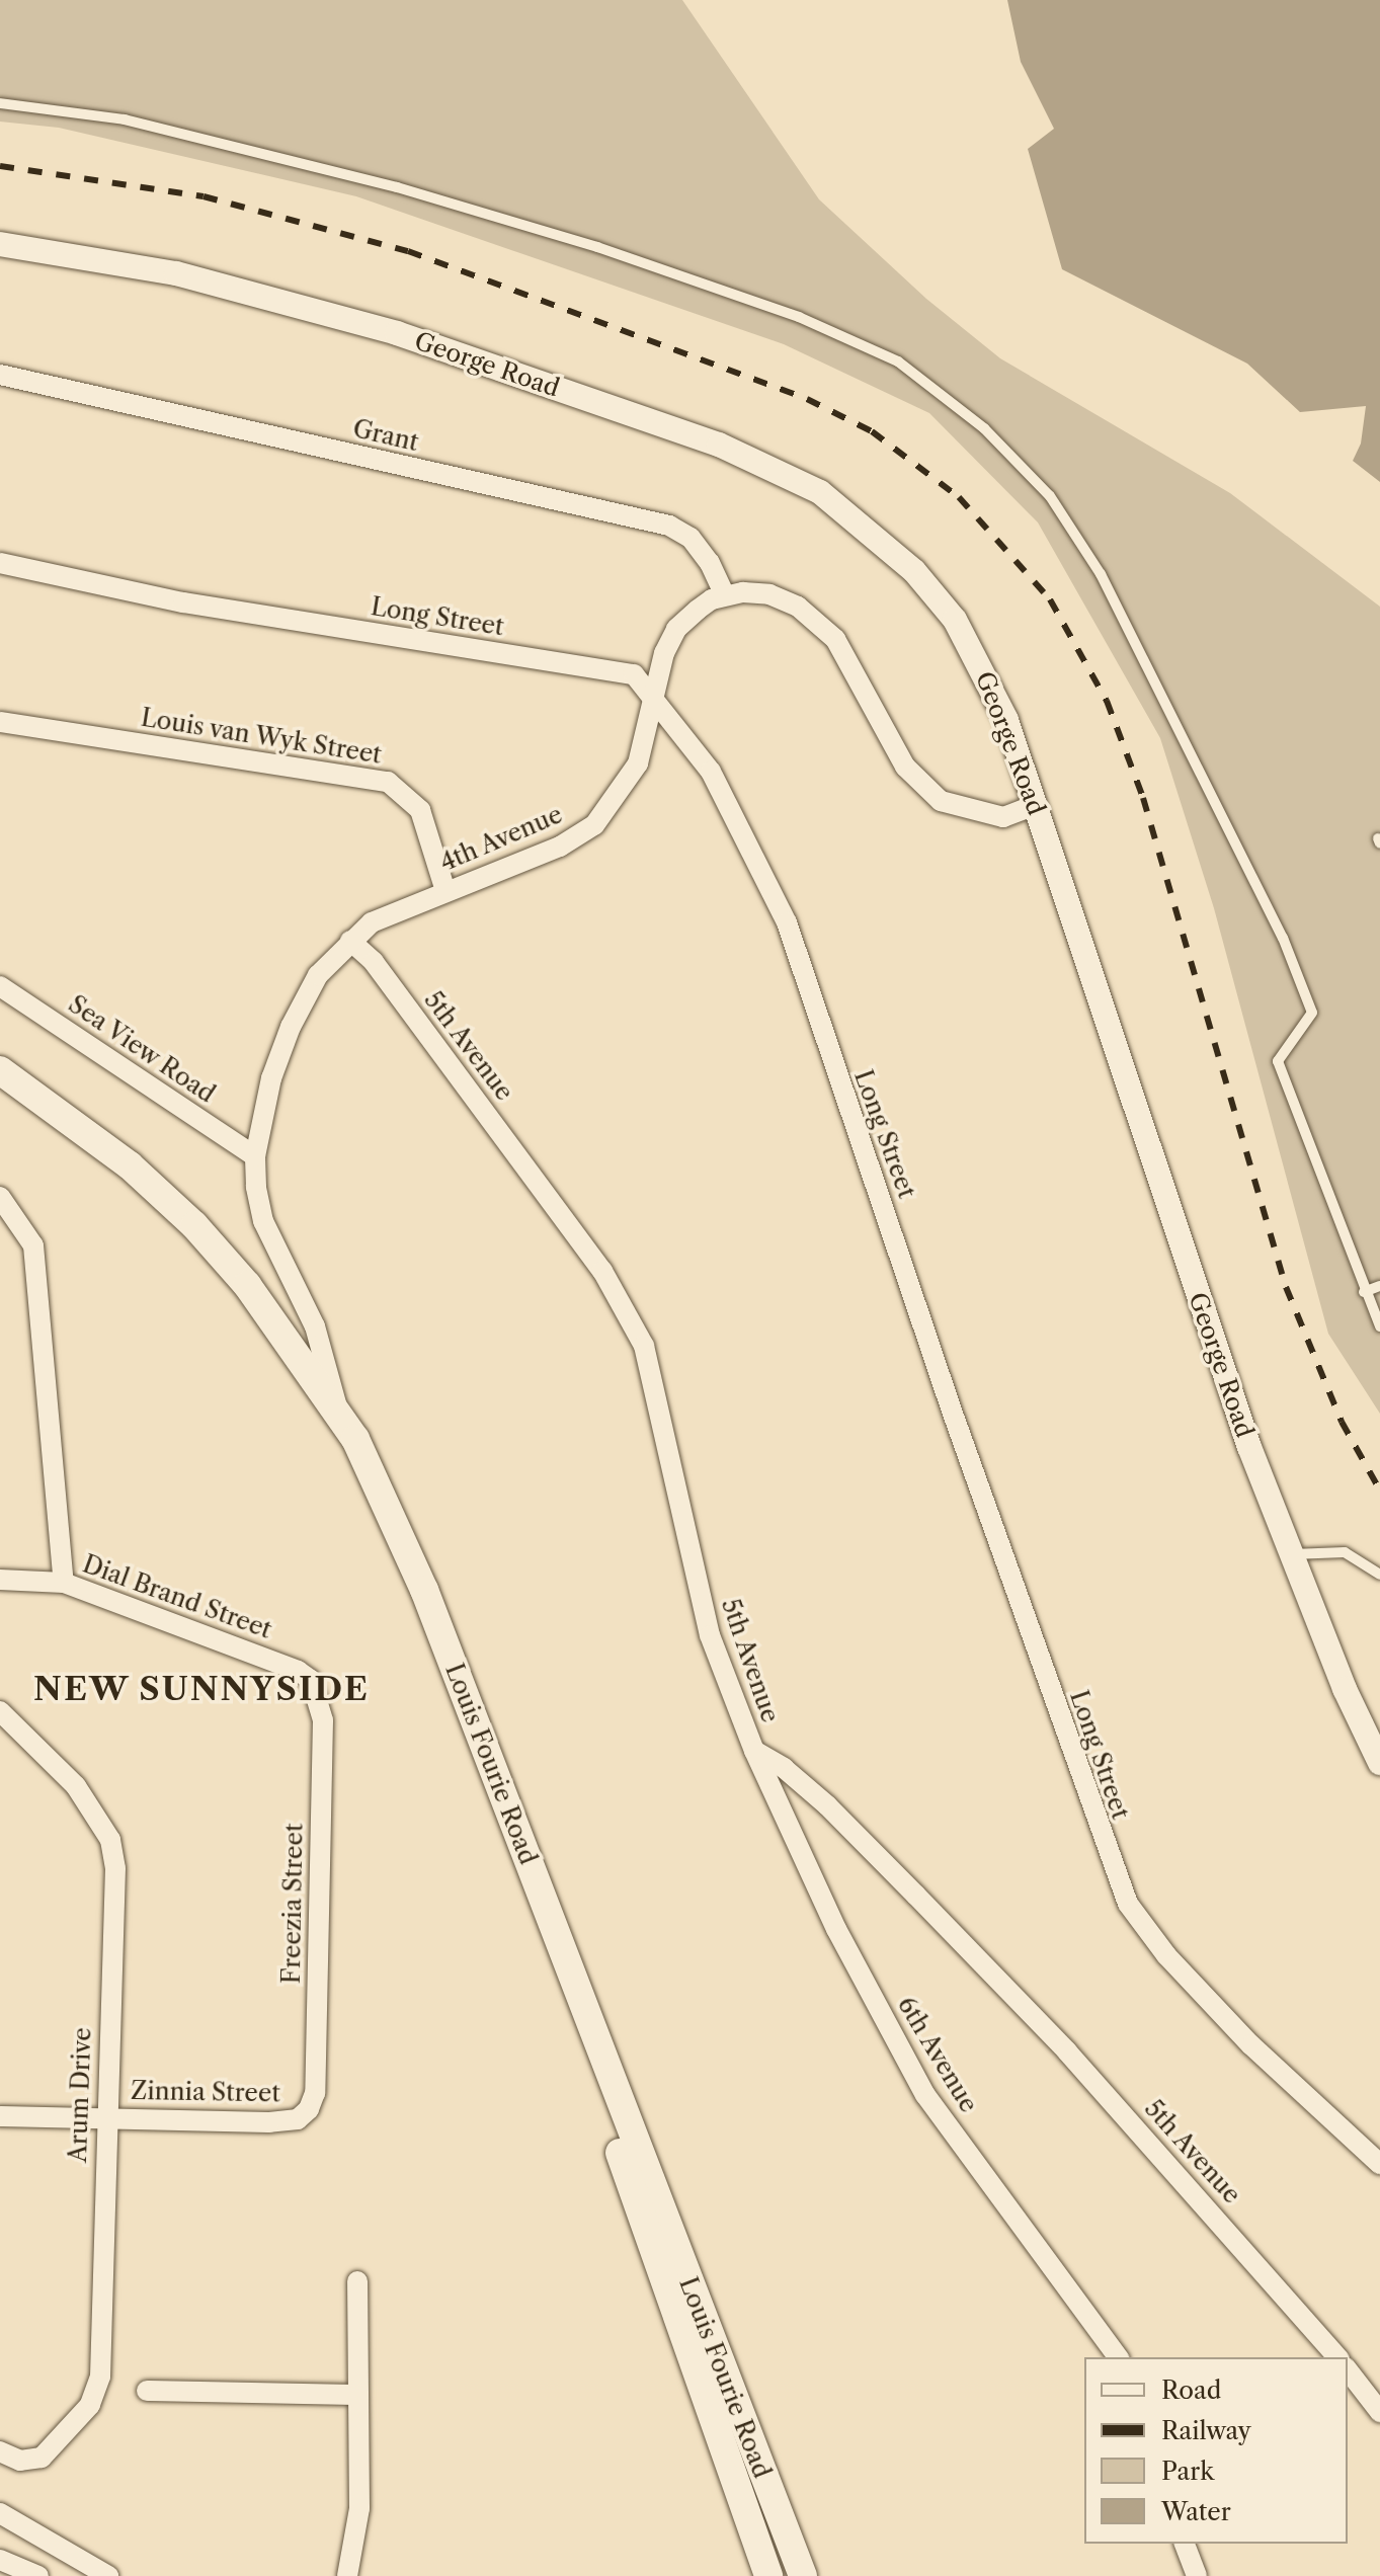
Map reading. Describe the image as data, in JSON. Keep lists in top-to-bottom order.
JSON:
{
  "streets": {
    "main road": ["Louis Fourie Road"],
    "street": [
      "George Road",
      "Grant",
      "Long Street",
      "Louis van Wyk Street",
      "4th Avenue",
      "5th Avenue",
      "Sea View Road",
      "Dial Brand Street",
      "Freezia Street",
      "6th Avenue",
      "Zinnia Street",
      "Arum Drive"
    ]
  },
  "crossings": [
    ["Grant", "4th Avenue"],
    ["Long Street", "4th Avenue"],
    ["Louis van Wyk Street", "4th Avenue"],
    ["4th Avenue", "5th Avenue"],
    ["4th Avenue", "Sea View Road"],
    ["4th Avenue", "Louis Fourie Road"],
    ["5th Avenue", "6th Avenue"],
    ["Dial Brand Street", "Freezia Street"],
    ["Freezia Street", "Zinnia Street"],
    ["Zinnia Street", "Arum Drive"]
  ],
  "districts": ["NEW SUNNYSIDE"],
  "legend": [
    "Road",
    "Railway",
    "Park",
    "Water"
  ]
}
